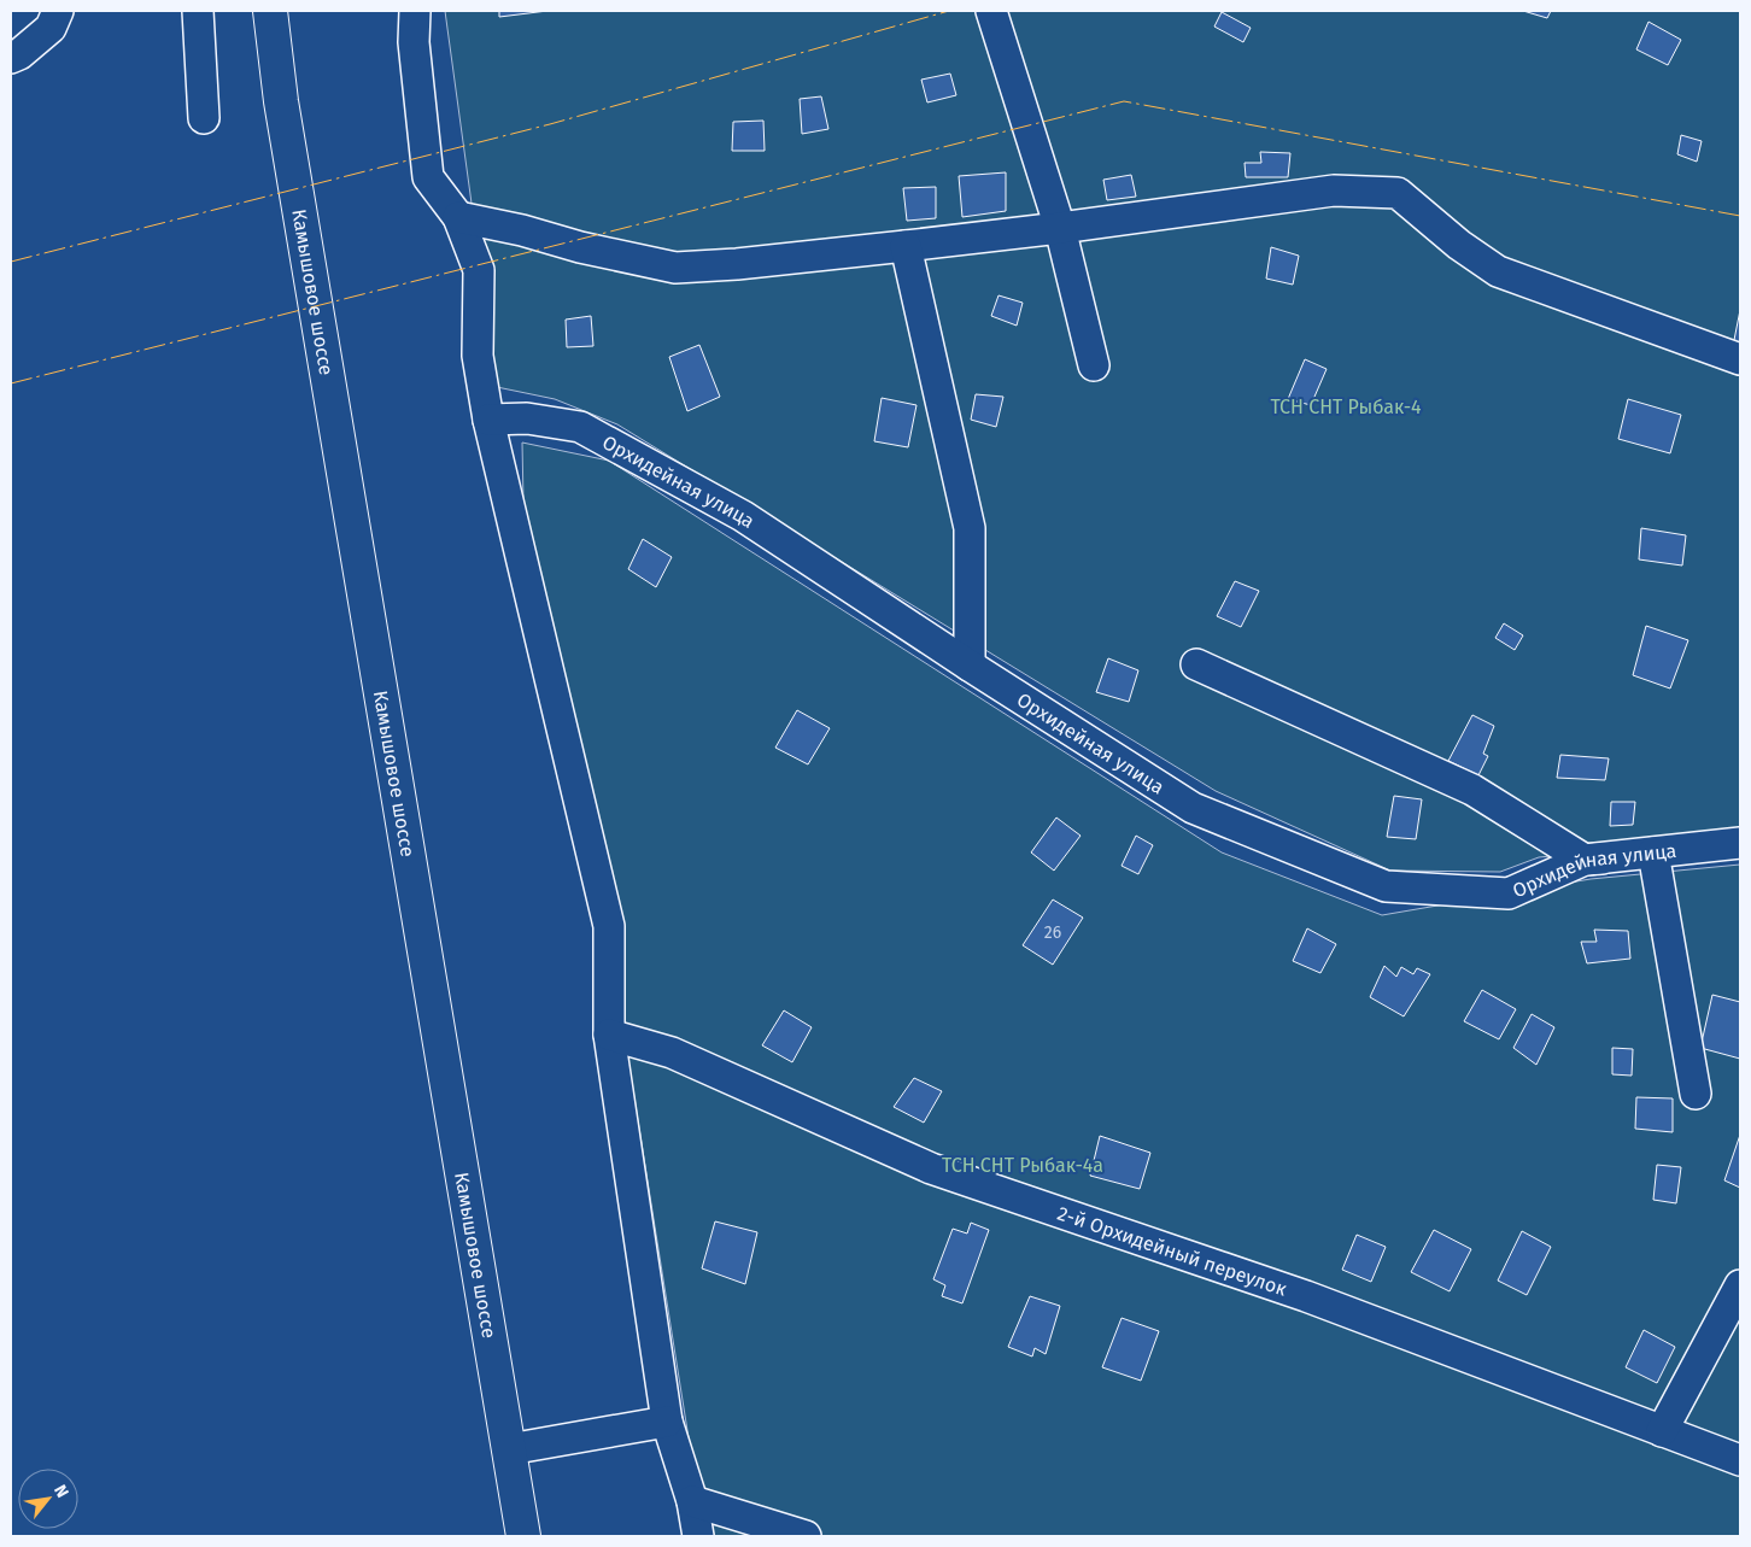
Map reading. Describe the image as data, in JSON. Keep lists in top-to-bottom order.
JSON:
{
  "streets": {
    "main road": ["Камышовое шоссе"],
    "street": ["Орхидейная улица", "2-й Орхидейный переулок"]
  },
  "parks": ["ТСН СНТ Рыбак-4", "ТСН СНТ Рыбак-4а"],
  "house_numbers": ["26"],
  "north": "top right"
}
